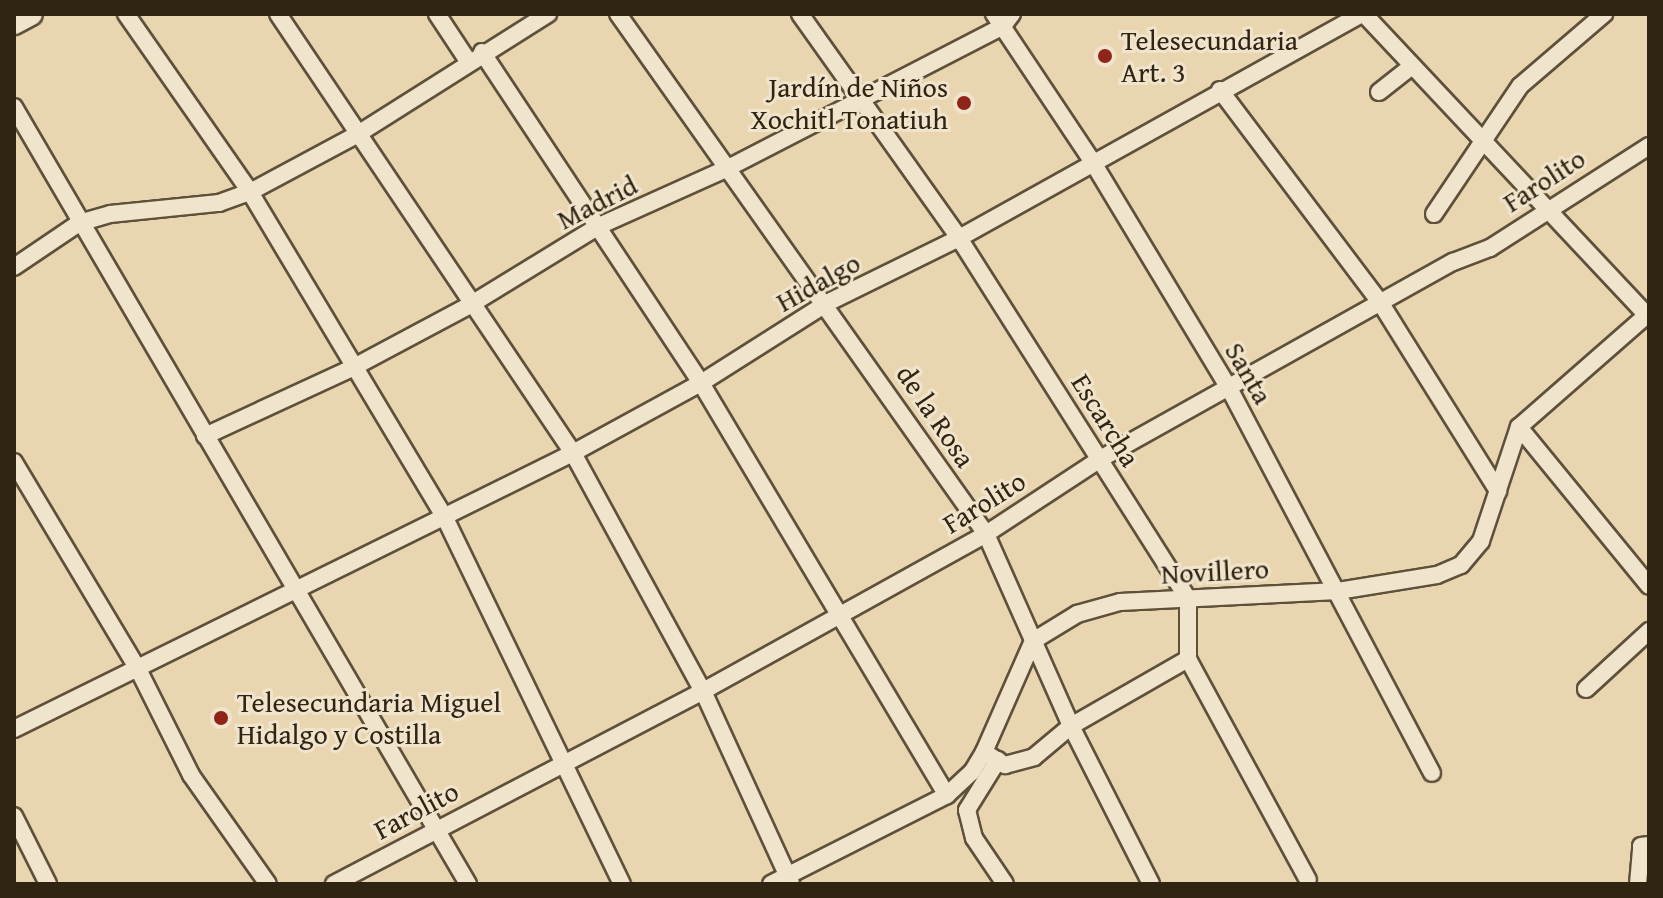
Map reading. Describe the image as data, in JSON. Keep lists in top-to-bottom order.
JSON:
{
  "streets": {
    "street": [
      "Farolito",
      "Madrid",
      "Hidalgo",
      "Santa",
      "de la Rosa",
      "Escarcha",
      "Novillero"
    ]
  },
  "crossings": [
    ["Farolito", "Santa"],
    ["Farolito", "de la Rosa"],
    ["Farolito", "Escarcha"],
    ["Madrid", "Santa"],
    ["Madrid", "de la Rosa"],
    ["Madrid", "Escarcha"],
    ["Hidalgo", "Santa"],
    ["Hidalgo", "de la Rosa"],
    ["Hidalgo", "Escarcha"],
    ["Santa", "Novillero"],
    ["de la Rosa", "Novillero"],
    ["Escarcha", "Novillero"]
  ],
  "places": ["Telesecundaria Art. 3", "Jardín de Niños Xochitl Tonatiuh", "Telesecundaria Miguel Hidalgo y Costilla"]
}
